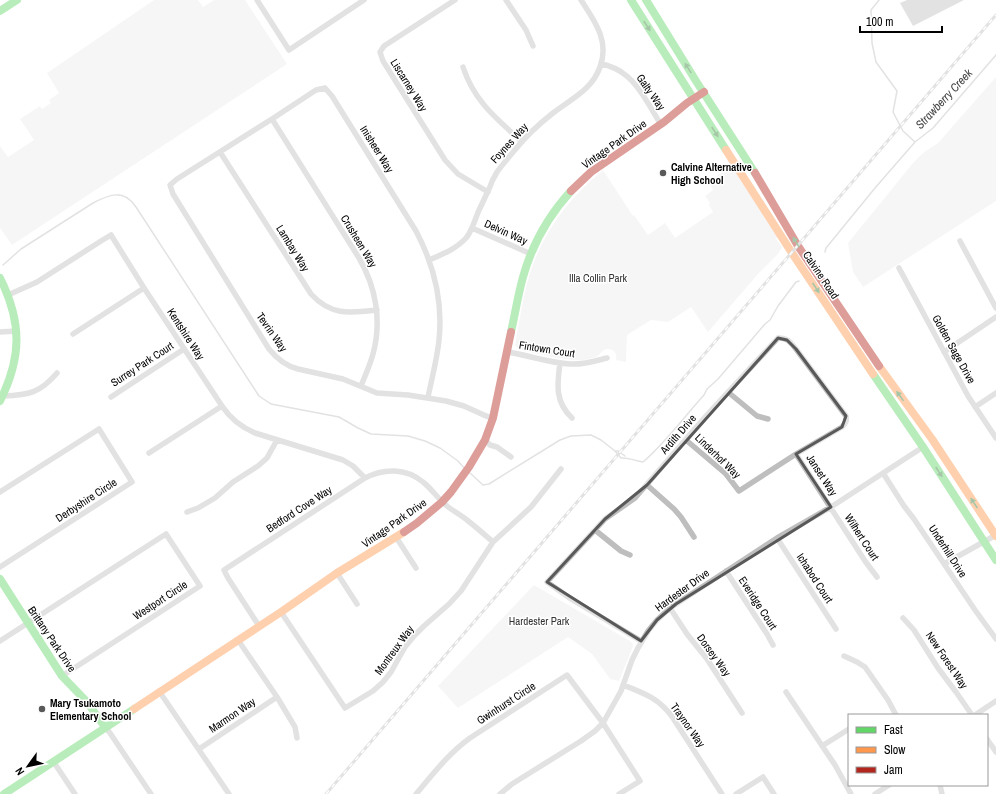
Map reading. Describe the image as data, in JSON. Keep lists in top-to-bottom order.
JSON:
{
  "streets": {
    "street": [
      "Liscarney Way",
      "Galty Way",
      "Foynes Way",
      "Vintage Park Drive",
      "Inisheer Way",
      "Delvin Way",
      "Crusheen Way",
      "Lambay Way",
      "Calvine Road",
      "Tevrin Way",
      "Kentshire Way",
      "Fintown Court",
      "Golden Sage Drive",
      "Surrey Park Court",
      "Ardith Drive",
      "Linderhof Way",
      "Janset Way",
      "Derbyshire Circle",
      "Bedford Cove Way",
      "Wilhert Court",
      "Underhill Drive",
      "Ichabod Court",
      "Hardester Drive",
      "Westport Circle",
      "Everidge Court",
      "Brittany Park Drive",
      "Montreux Way",
      "Dorsey Way",
      "New Forest Way",
      "Gwinhurst Circle",
      "Marmon Way",
      "Traynor Way"
    ]
  },
  "crossings": [
    ["Liscarney Way", "Foynes Way"],
    ["Galty Way", "Foynes Way"],
    ["Galty Way", "Vintage Park Drive"],
    ["Foynes Way", "Inisheer Way"],
    ["Foynes Way", "Delvin Way"],
    ["Vintage Park Drive", "Delvin Way"],
    ["Vintage Park Drive", "Calvine Road"],
    ["Vintage Park Drive", "Tevrin Way"],
    ["Vintage Park Drive", "Fintown Court"],
    ["Vintage Park Drive", "Bedford Cove Way"],
    ["Vintage Park Drive", "Brittany Park Drive"],
    ["Vintage Park Drive", "Montreux Way"],
    ["Inisheer Way", "Crusheen Way"],
    ["Inisheer Way", "Lambay Way"],
    ["Inisheer Way", "Tevrin Way"],
    ["Crusheen Way", "Lambay Way"],
    ["Crusheen Way", "Tevrin Way"],
    ["Calvine Road", "Hardester Drive"],
    ["Kentshire Way", "Surrey Park Court"],
    ["Kentshire Way", "Bedford Cove Way"],
    ["Ardith Drive", "Linderhof Way"],
    ["Ardith Drive", "Janset Way"],
    ["Ardith Drive", "Hardester Drive"],
    ["Linderhof Way", "Janset Way"],
    ["Janset Way", "Wilhert Court"],
    ["Janset Way", "Hardester Drive"],
    ["Bedford Cove Way", "Montreux Way"],
    ["Wilhert Court", "Hardester Drive"],
    ["Underhill Drive", "Hardester Drive"],
    ["Ichabod Court", "Hardester Drive"],
    ["Hardester Drive", "Everidge Court"],
    ["Hardester Drive", "Dorsey Way"],
    ["Hardester Drive", "Gwinhurst Circle"],
    ["Hardester Drive", "Traynor Way"],
    ["Westport Circle", "Brittany Park Drive"]
  ],
  "water": ["Strawberry Creek"],
  "parks": ["Illa Collin Park", "Hardester Park"],
  "places": ["Calvine Alternative High School", "Mary Tsukamoto Elementary School"],
  "legend": ["Fast", "Slow", "Jam"],
  "scale_bar": "100 m",
  "north": "bottom left"
}
